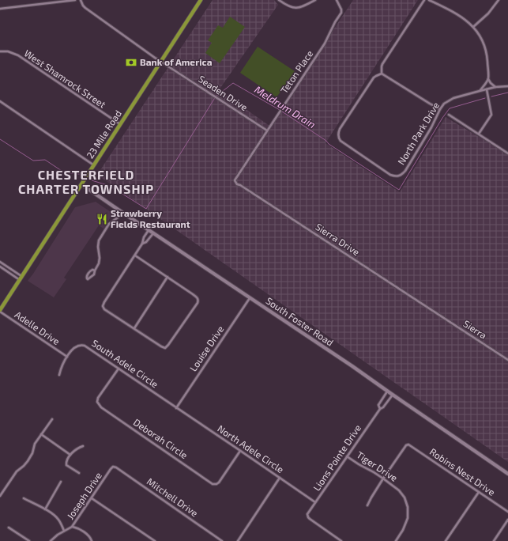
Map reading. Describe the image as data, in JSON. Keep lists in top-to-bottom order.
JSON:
{
  "streets": {
    "main road": ["23 Mile Road"],
    "street": [
      "Teton Place",
      "West Shamrock Street",
      "Seaden Drive",
      "North Park Drive",
      "Sierra Drive",
      "South Foster Road",
      "Adelle Drive",
      "Sierra",
      "Louise Drive",
      "South Adele Circle",
      "Deborah Circle",
      "North Adele Circle",
      "Lions Pointe Drive",
      "Tiger Drive",
      "Robins Nest Drive",
      "Joseph Drive",
      "Mitchell Drive"
    ]
  },
  "crossings": [
    ["Teton Place", "Seaden Drive"],
    ["Teton Place", "Sierra Drive"],
    ["West Shamrock Street", "23 Mile Road"],
    ["Seaden Drive", "23 Mile Road"],
    ["23 Mile Road", "South Foster Road"],
    ["23 Mile Road", "Adelle Drive"],
    ["Sierra Drive", "Sierra"],
    ["South Foster Road", "Louise Drive"],
    ["Adelle Drive", "South Adele Circle"],
    ["Louise Drive", "South Adele Circle"],
    ["Louise Drive", "North Adele Circle"],
    ["South Adele Circle", "Deborah Circle"],
    ["South Adele Circle", "North Adele Circle"],
    ["Deborah Circle", "North Adele Circle"],
    ["North Adele Circle", "Lions Pointe Drive"],
    ["Lions Pointe Drive", "Tiger Drive"],
    ["Tiger Drive", "Robins Nest Drive"],
    ["Joseph Drive", "Mitchell Drive"]
  ],
  "districts": ["CHESTERFIELD CHARTER TOWNSHIP"],
  "water": ["Meldrum Drain"],
  "places": {
    "bank": ["Bank of America"],
    "restaurant": ["Strawberry Fields Restaurant"]
  }
}
